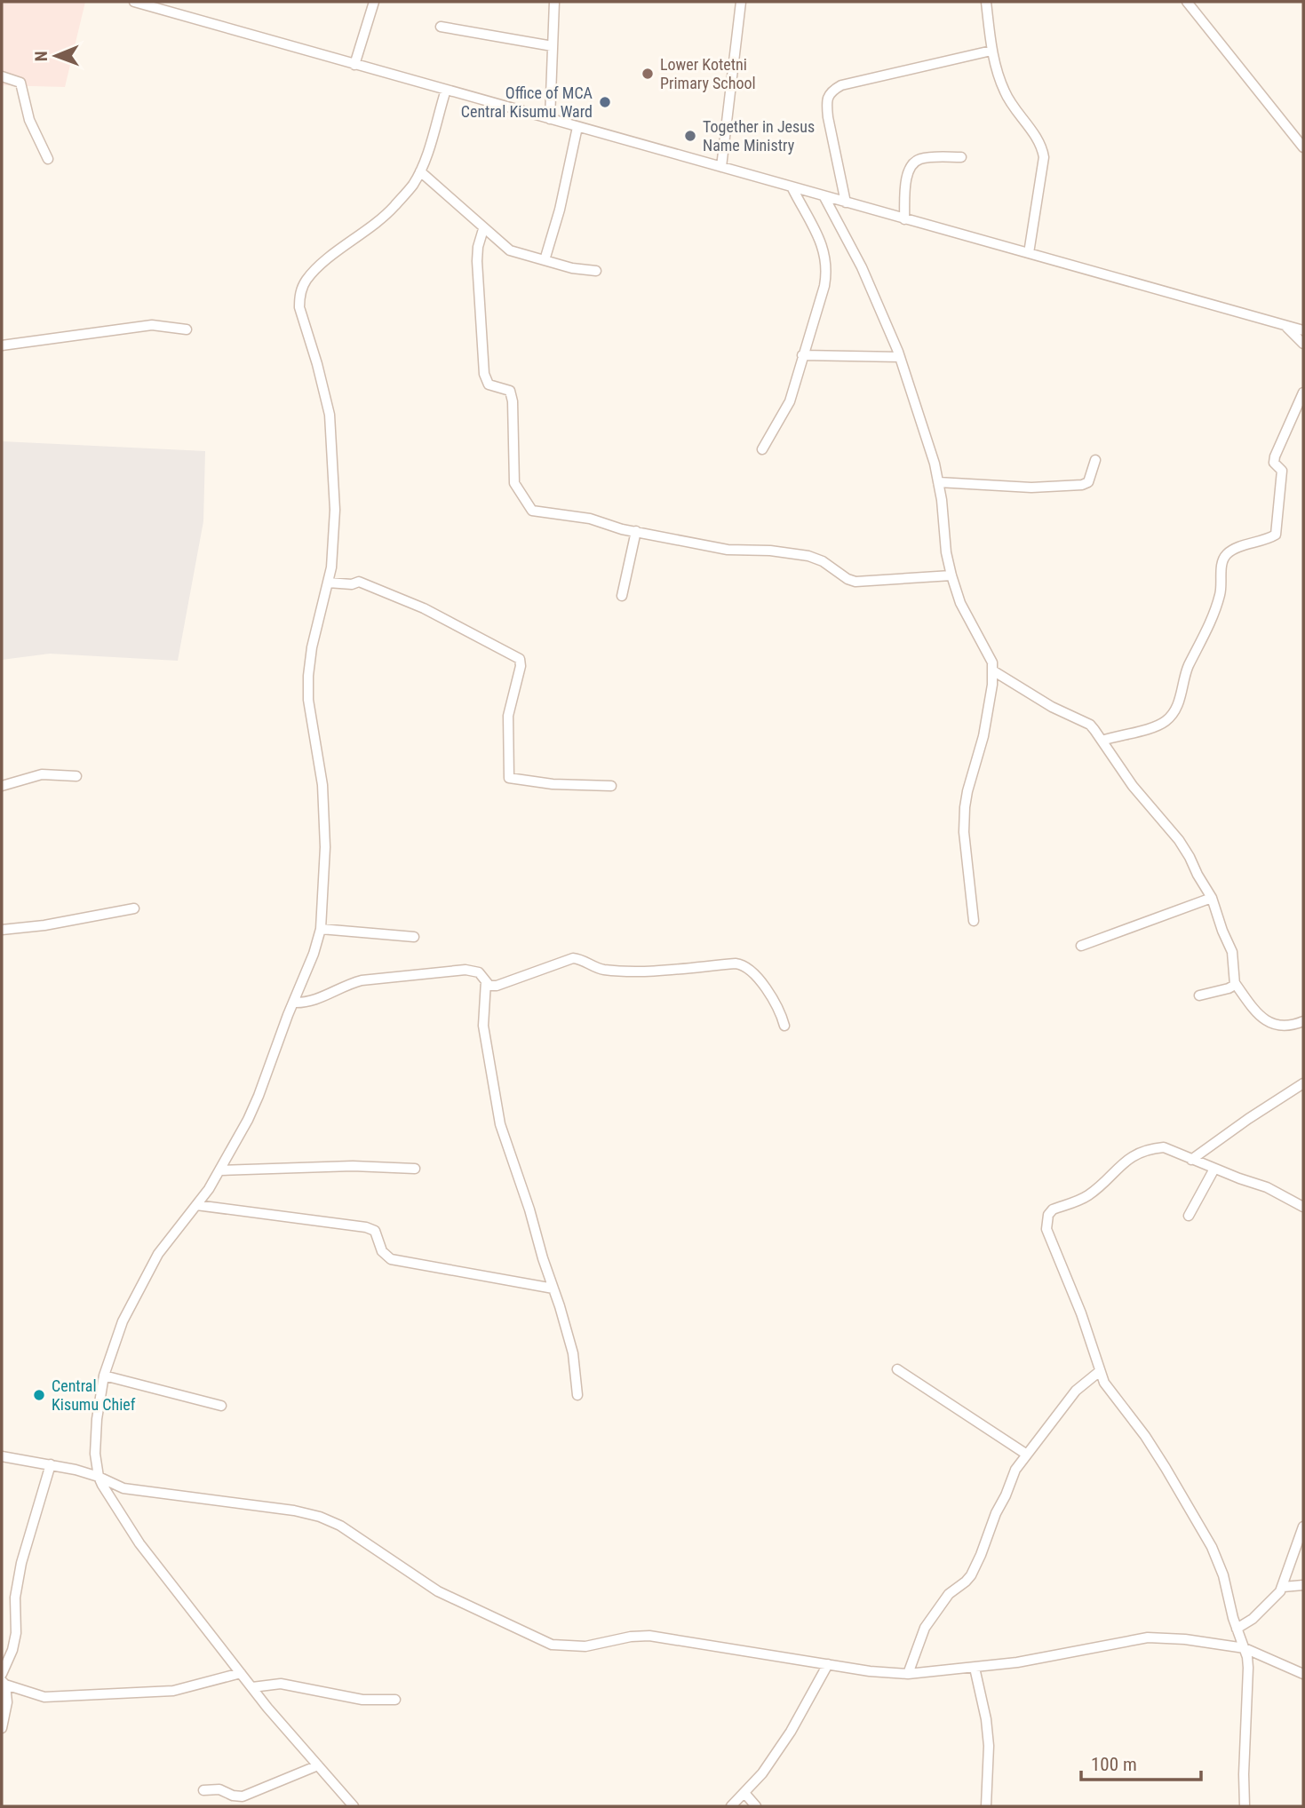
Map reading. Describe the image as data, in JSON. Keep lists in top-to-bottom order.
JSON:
{
  "places": [
    "Lower Kotetni Primary School",
    "Office of MCA Central Kisumu Ward",
    "Together in Jesus Name Ministry",
    "Central Kisumu Chief"
  ],
  "scale_bar": "100 m",
  "north": "left"
}
